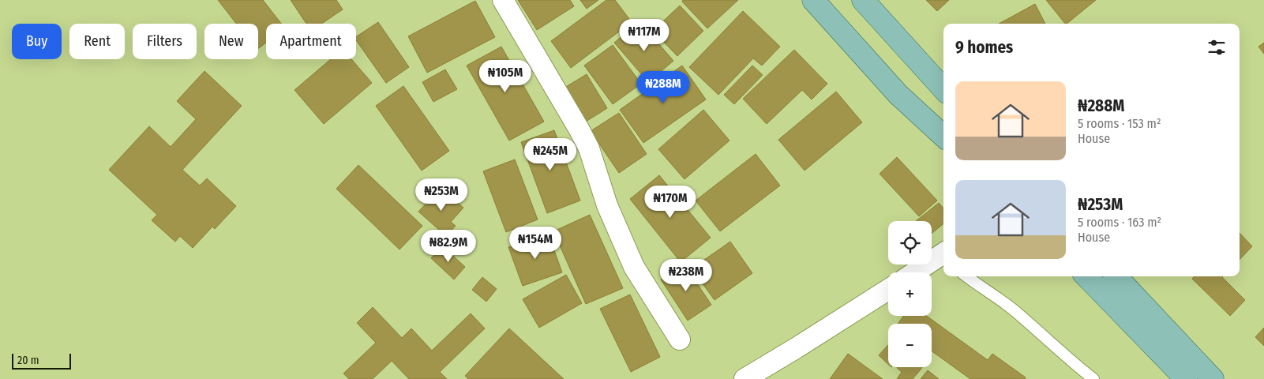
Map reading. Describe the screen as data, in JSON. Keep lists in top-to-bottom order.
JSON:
{
  "scale_bar": "20 m",
  "page": {
    "price": [
      "₦117M",
      "₦105M",
      "₦288M",
      "₦245M",
      "₦253M",
      "₦170M",
      "₦154M",
      "₦82.9M",
      "₦238M"
    ],
    "chip": [
      "Buy",
      "Rent",
      "Filters",
      "New",
      "Apartment"
    ],
    "heading": "9 homes",
    "list": [
      {
        "name": "₦288M",
        "note": "5 rooms · 153 m² · House"
      },
      {
        "name": "₦253M",
        "note": "5 rooms · 163 m² · House"
      }
    ],
    "map_buttons": ["+", "−"],
    "scale": "20 m"
  }
}
